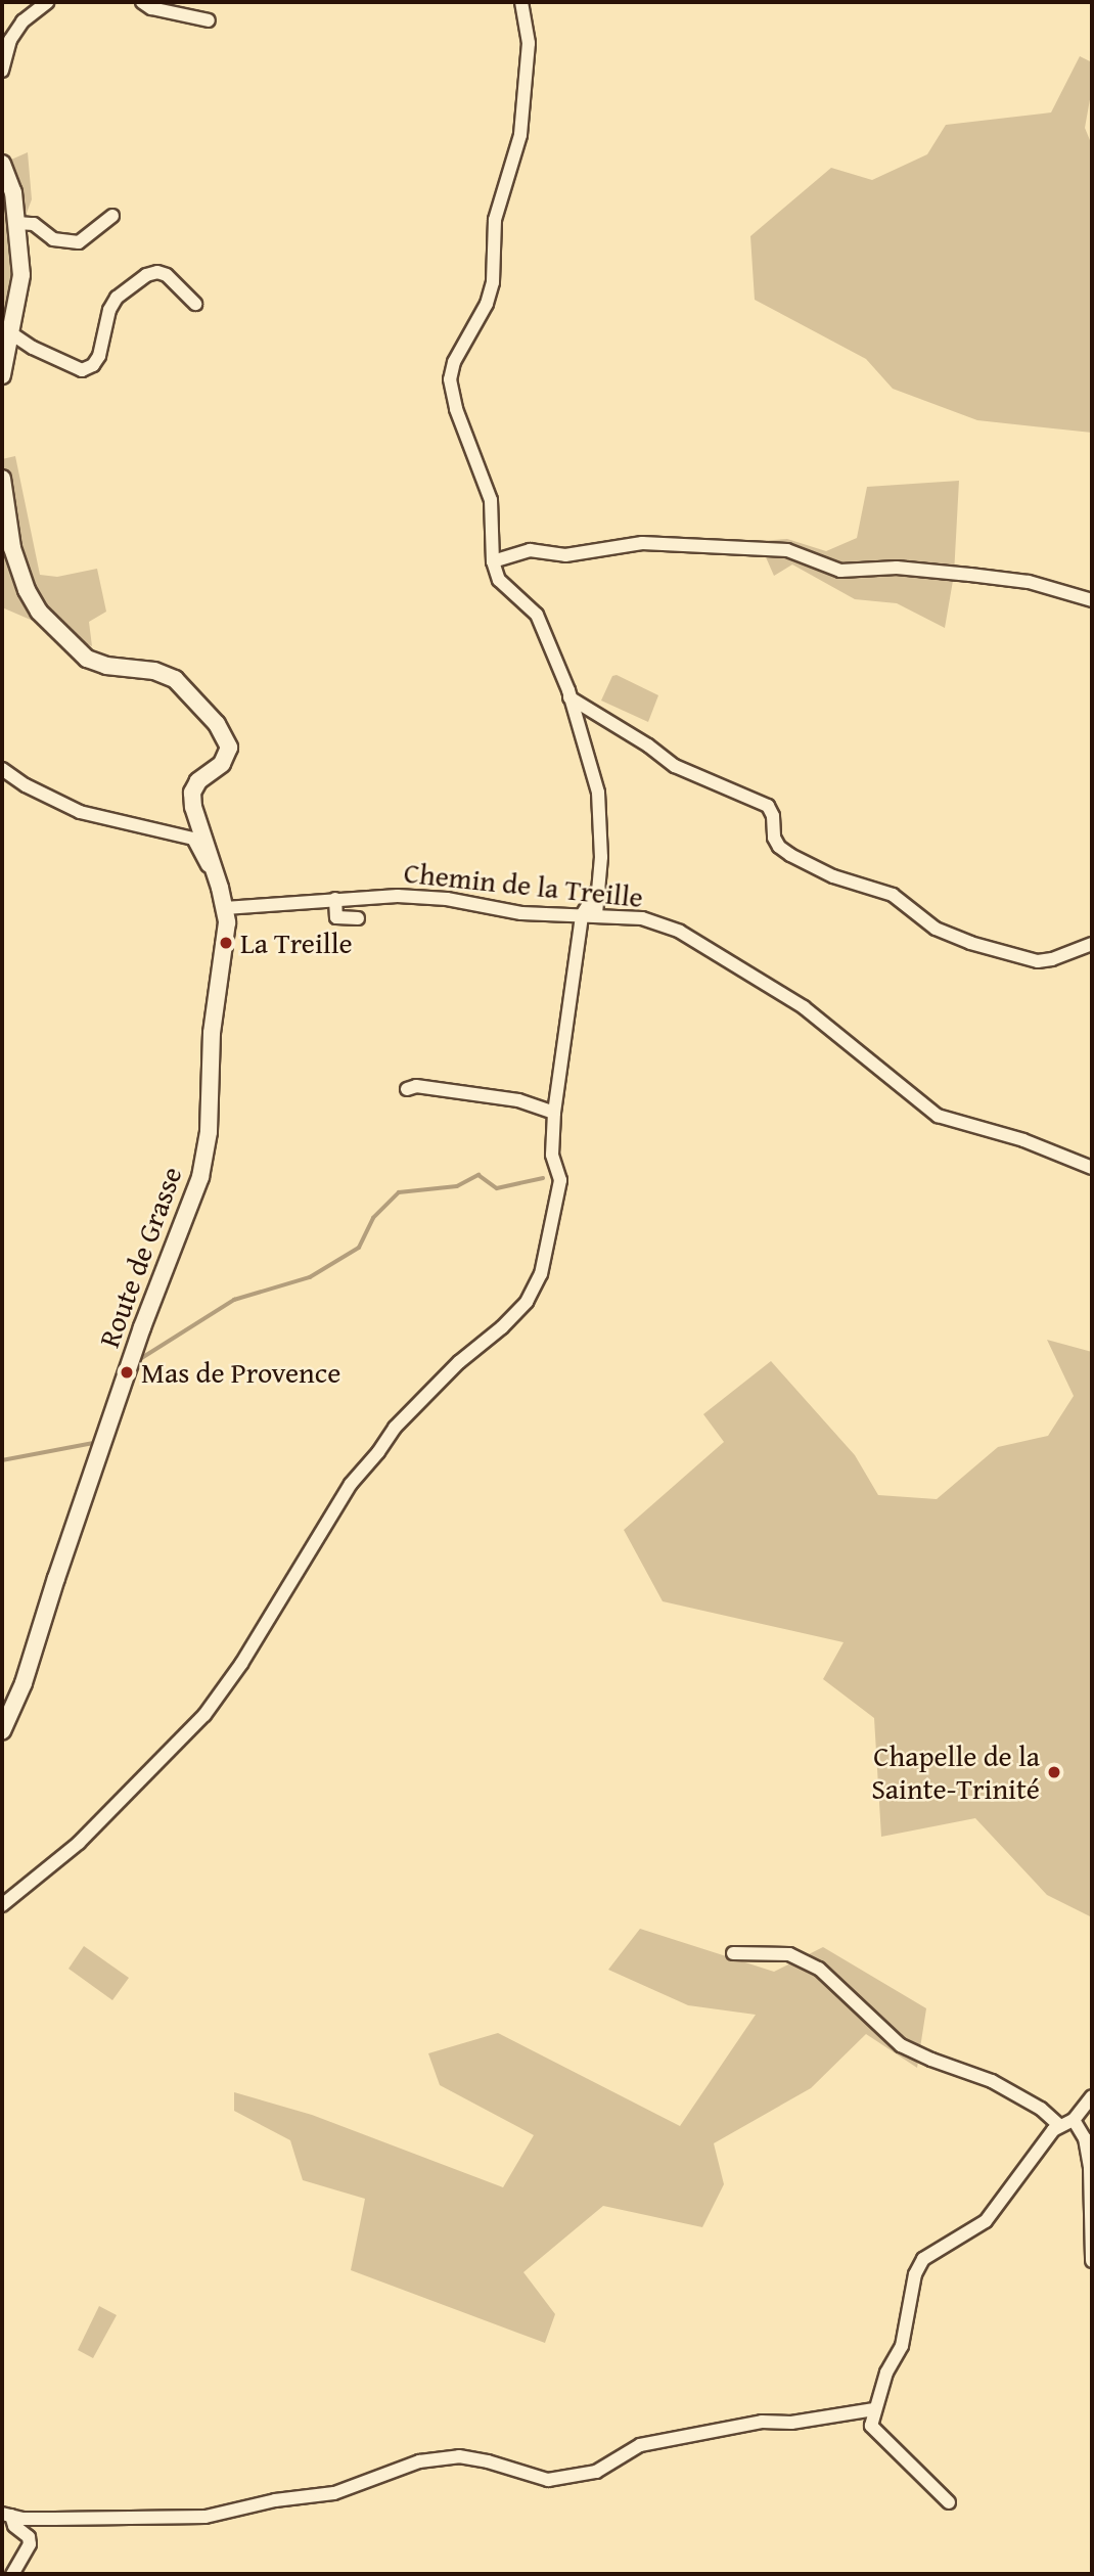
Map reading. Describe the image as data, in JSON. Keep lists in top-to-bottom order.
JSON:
{
  "streets": {
    "street": ["Chemin de la Treille", "Route de Grasse"]
  },
  "crossings": [
    ["Chemin de la Treille", "Route de Grasse"]
  ],
  "places": ["La Treille", "Mas de Provence", "Chapelle de la Sainte-Trinité"]
}
